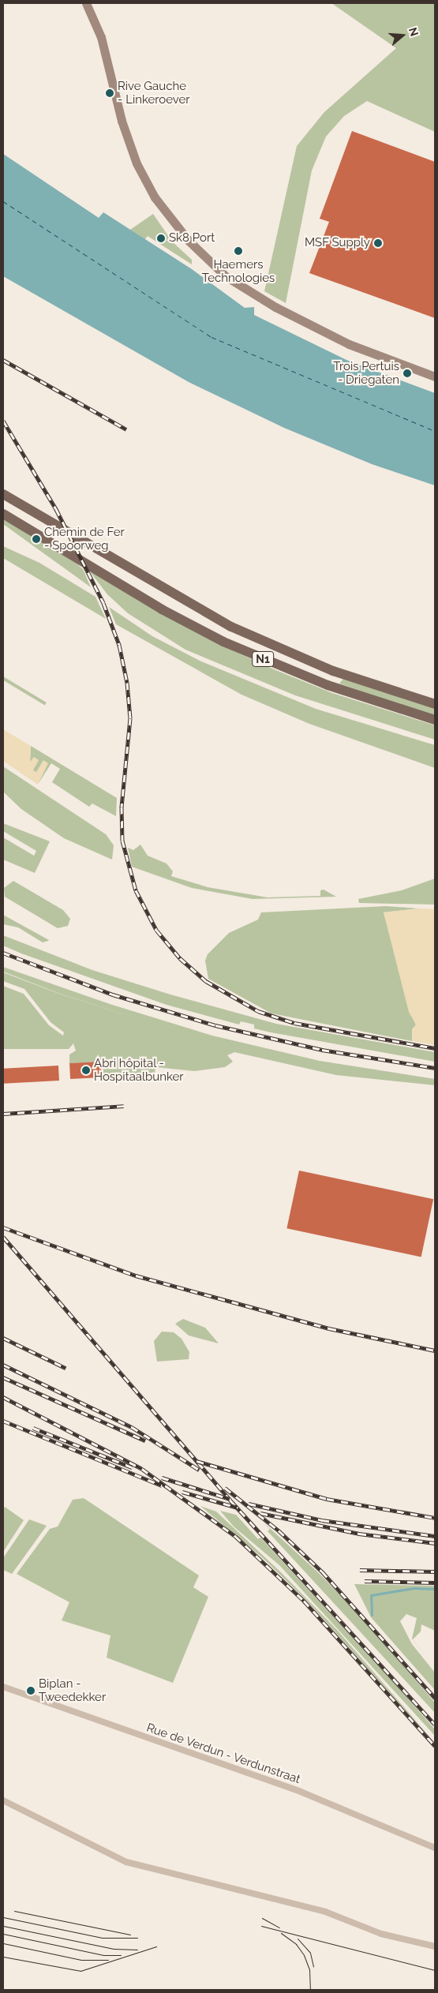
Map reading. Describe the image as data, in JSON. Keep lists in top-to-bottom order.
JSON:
{
  "streets": {
    "main road": ["N1"],
    "street": ["Rue de Verdun - Verdunstraat"]
  },
  "places": [
    "Rive Gauche - Linkeroever",
    "Sk8 Port",
    "MSF Supply",
    "Haemers Technologies",
    "Trois Pertuis - Driegaten",
    "Chemin de Fer - Spoorweg",
    "Abri hôpital - Hospitaalbunker",
    "Biplan - Tweedekker"
  ],
  "north": "right"
}
